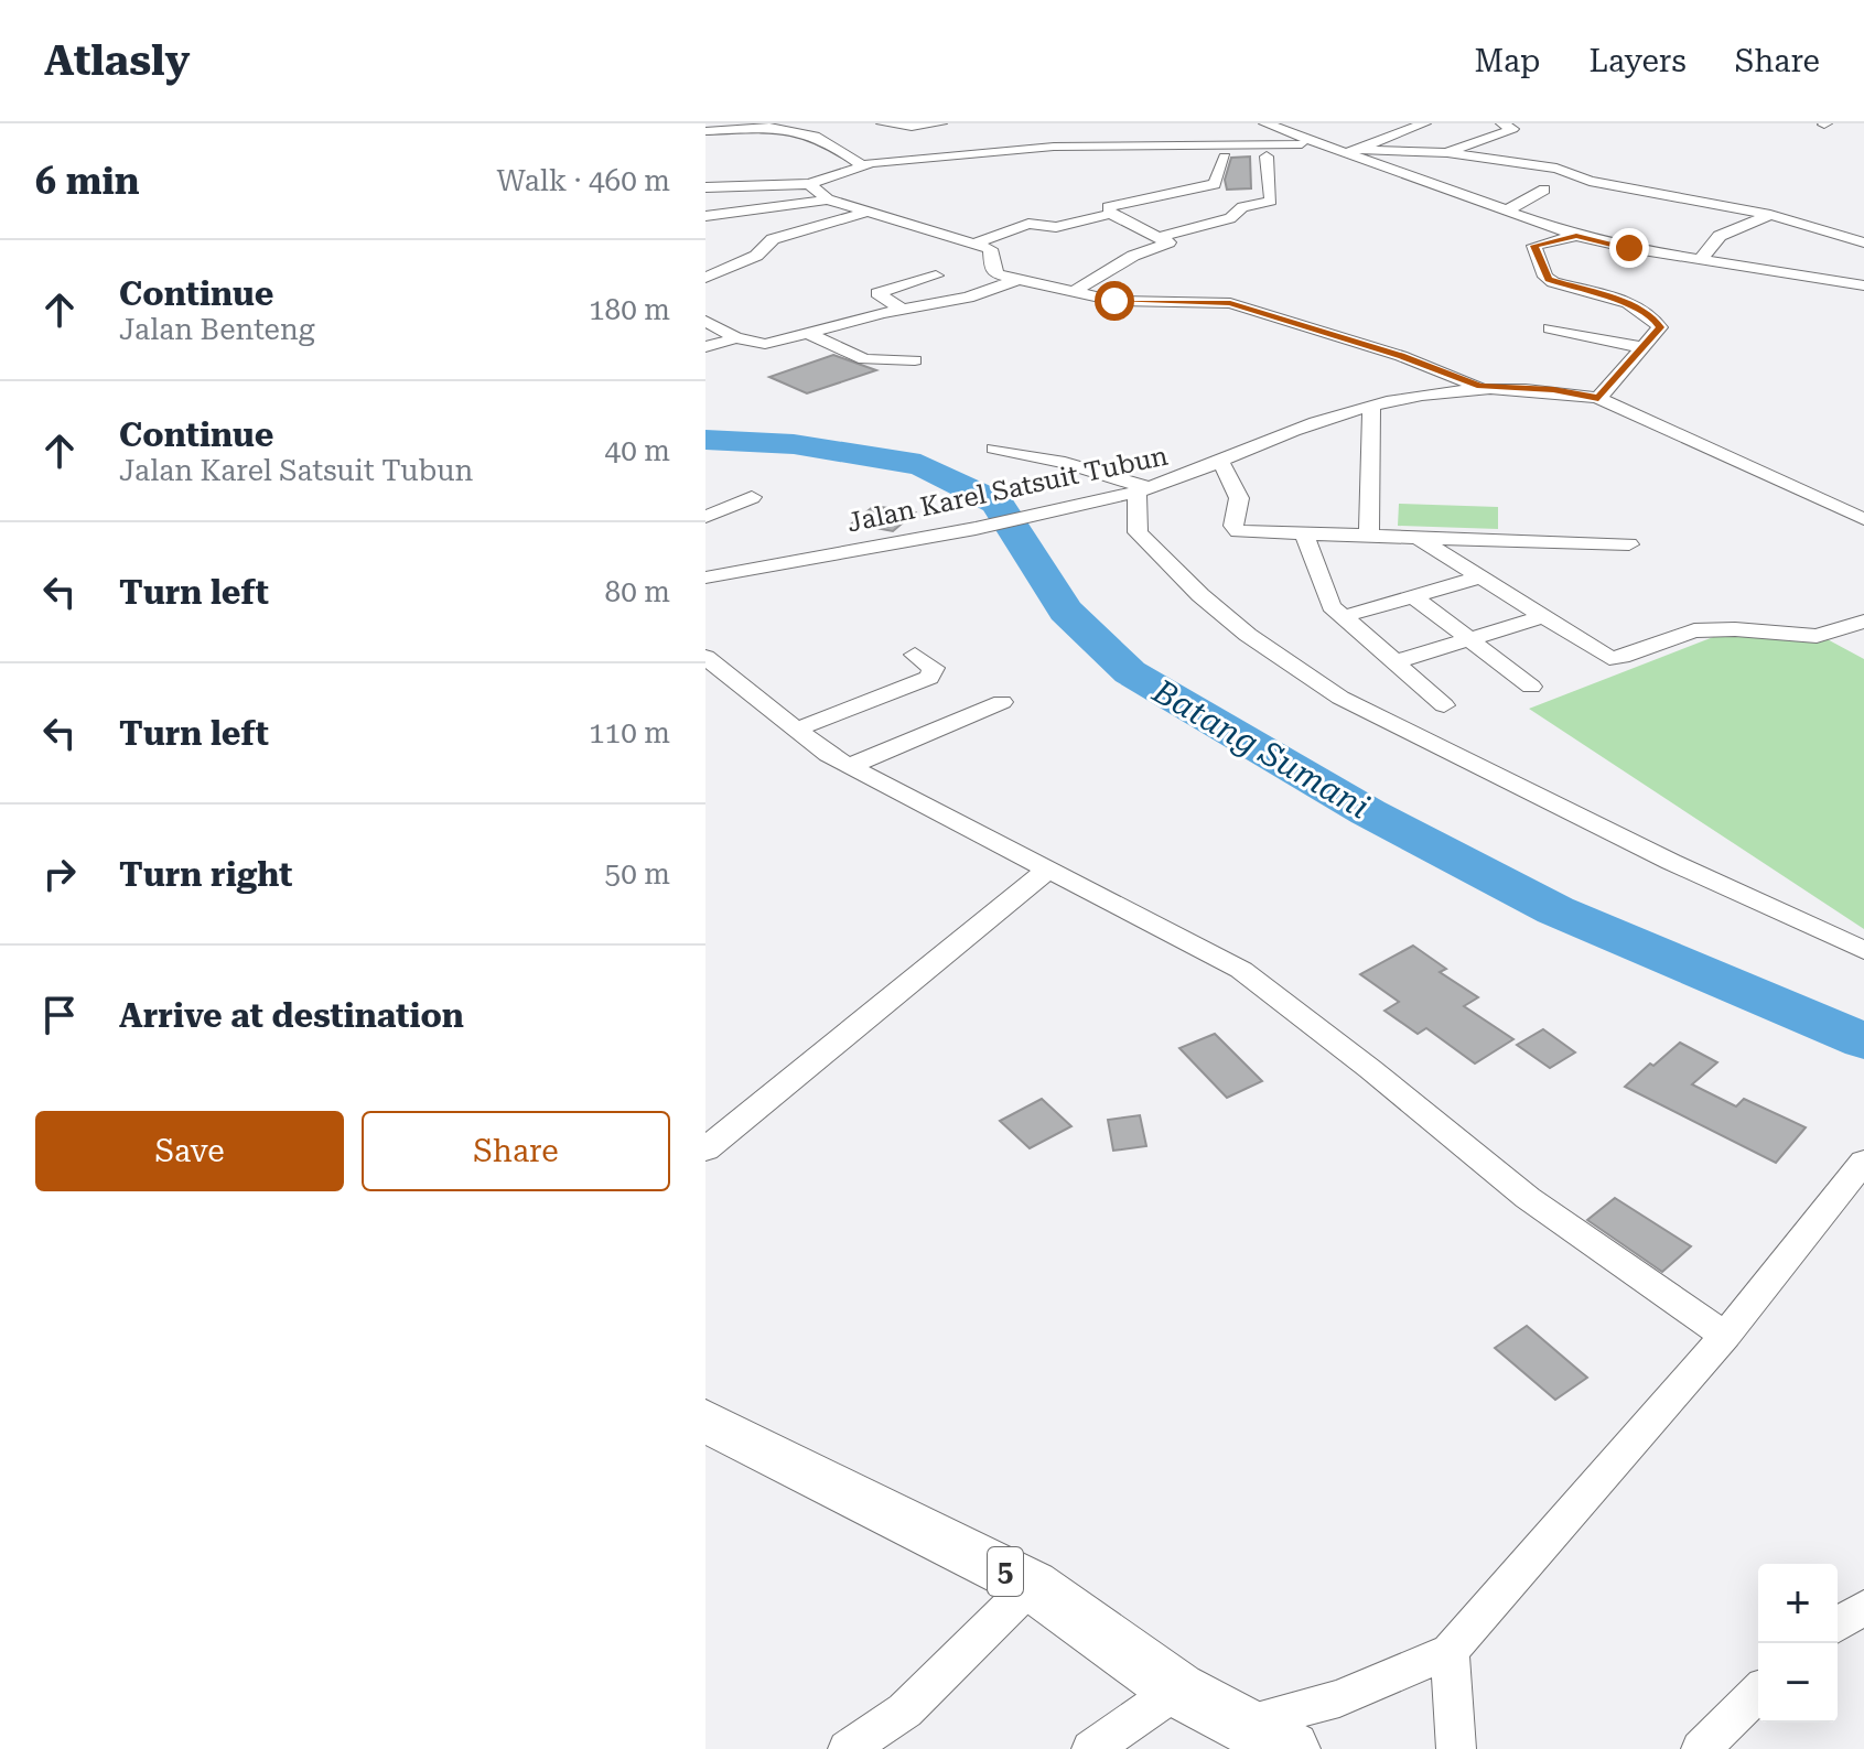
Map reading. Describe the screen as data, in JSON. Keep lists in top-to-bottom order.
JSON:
{
  "streets": {
    "highway": ["5"],
    "street": ["Jalan Karel Satsuit Tubun"]
  },
  "water": ["Batang Sumani"],
  "page": {
    "header": "Atlasly",
    "nav": ["Map", "Layers", "Share"],
    "heading": ["6 min", "Walk · 460 m"],
    "list": [
      ["Continue", "Jalan Benteng", "180 m"],
      ["Continue", "Jalan Karel Satsuit Tubun", "40 m"],
      ["Turn left", "80 m"],
      ["Turn left", "110 m"],
      ["Turn right", "50 m"],
      "Arrive at destination"
    ],
    "buttons": ["Save", "Share"],
    "map_buttons": ["+", "−"]
  }
}
